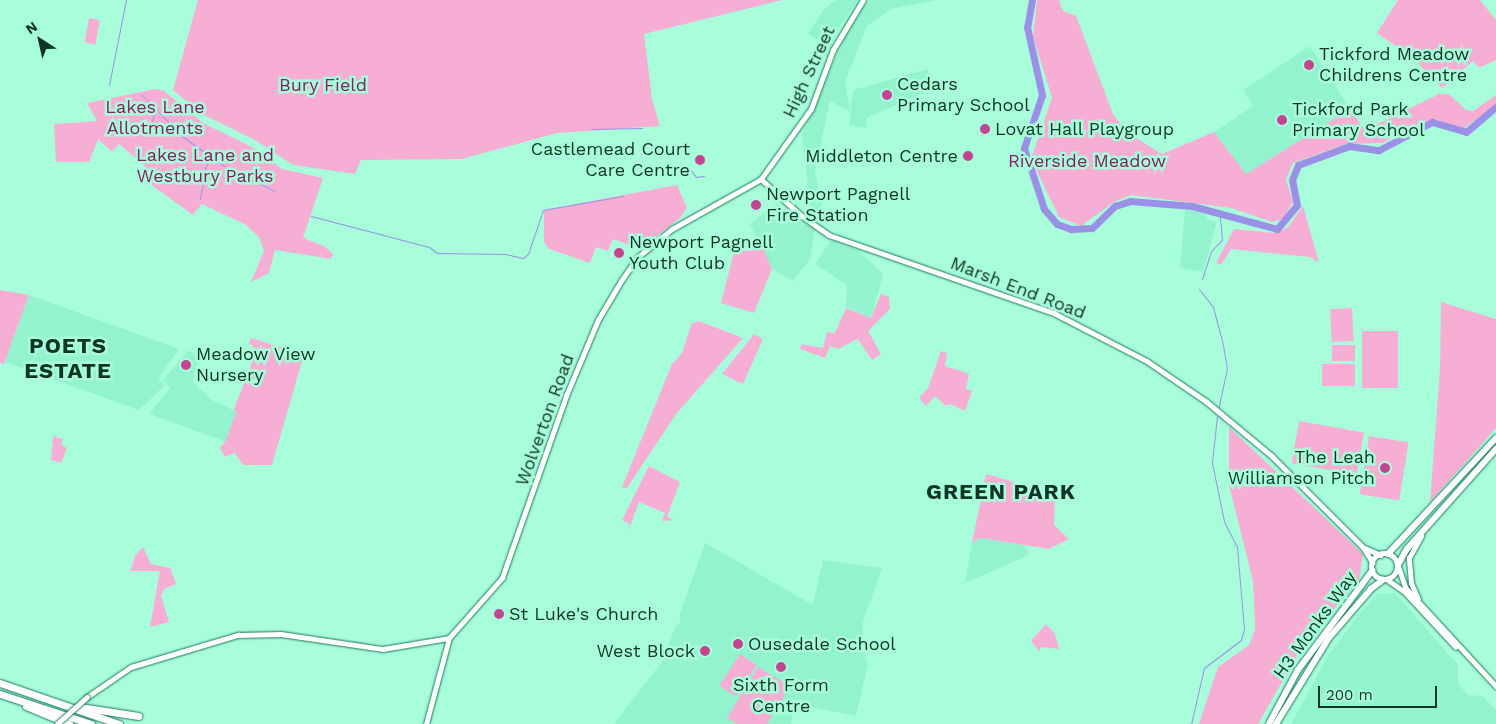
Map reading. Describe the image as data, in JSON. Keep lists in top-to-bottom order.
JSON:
{
  "streets": {
    "main road": ["H3 Monks Way"],
    "street": ["High Street", "Marsh End Road", "Wolverton Road"]
  },
  "crossings": [
    ["High Street", "Marsh End Road"],
    ["High Street", "Wolverton Road"],
    ["Marsh End Road", "Wolverton Road"],
    ["Marsh End Road", "H3 Monks Way"]
  ],
  "districts": ["POETS ESTATE", "GREEN PARK"],
  "parks": [
    "Bury Field",
    "Lakes Lane Allotments",
    "Lakes Lane and Westbury Parks",
    "Riverside Meadow"
  ],
  "places": [
    "Tickford Meadow Childrens Centre",
    "Cedars Primary School",
    "Tickford Park Primary School",
    "Lovat Hall Playgroup",
    "Middleton Centre",
    "Castlemead Court Care Centre",
    "Newport Pagnell Fire Station",
    "Newport Pagnell Youth Club",
    "Meadow View Nursery",
    "The Leah Williamson Pitch",
    "St Luke's Church",
    "Ousedale School",
    "West Block",
    "Sixth Form Centre"
  ],
  "scale_bar": "200 m",
  "north": "top left"
}
